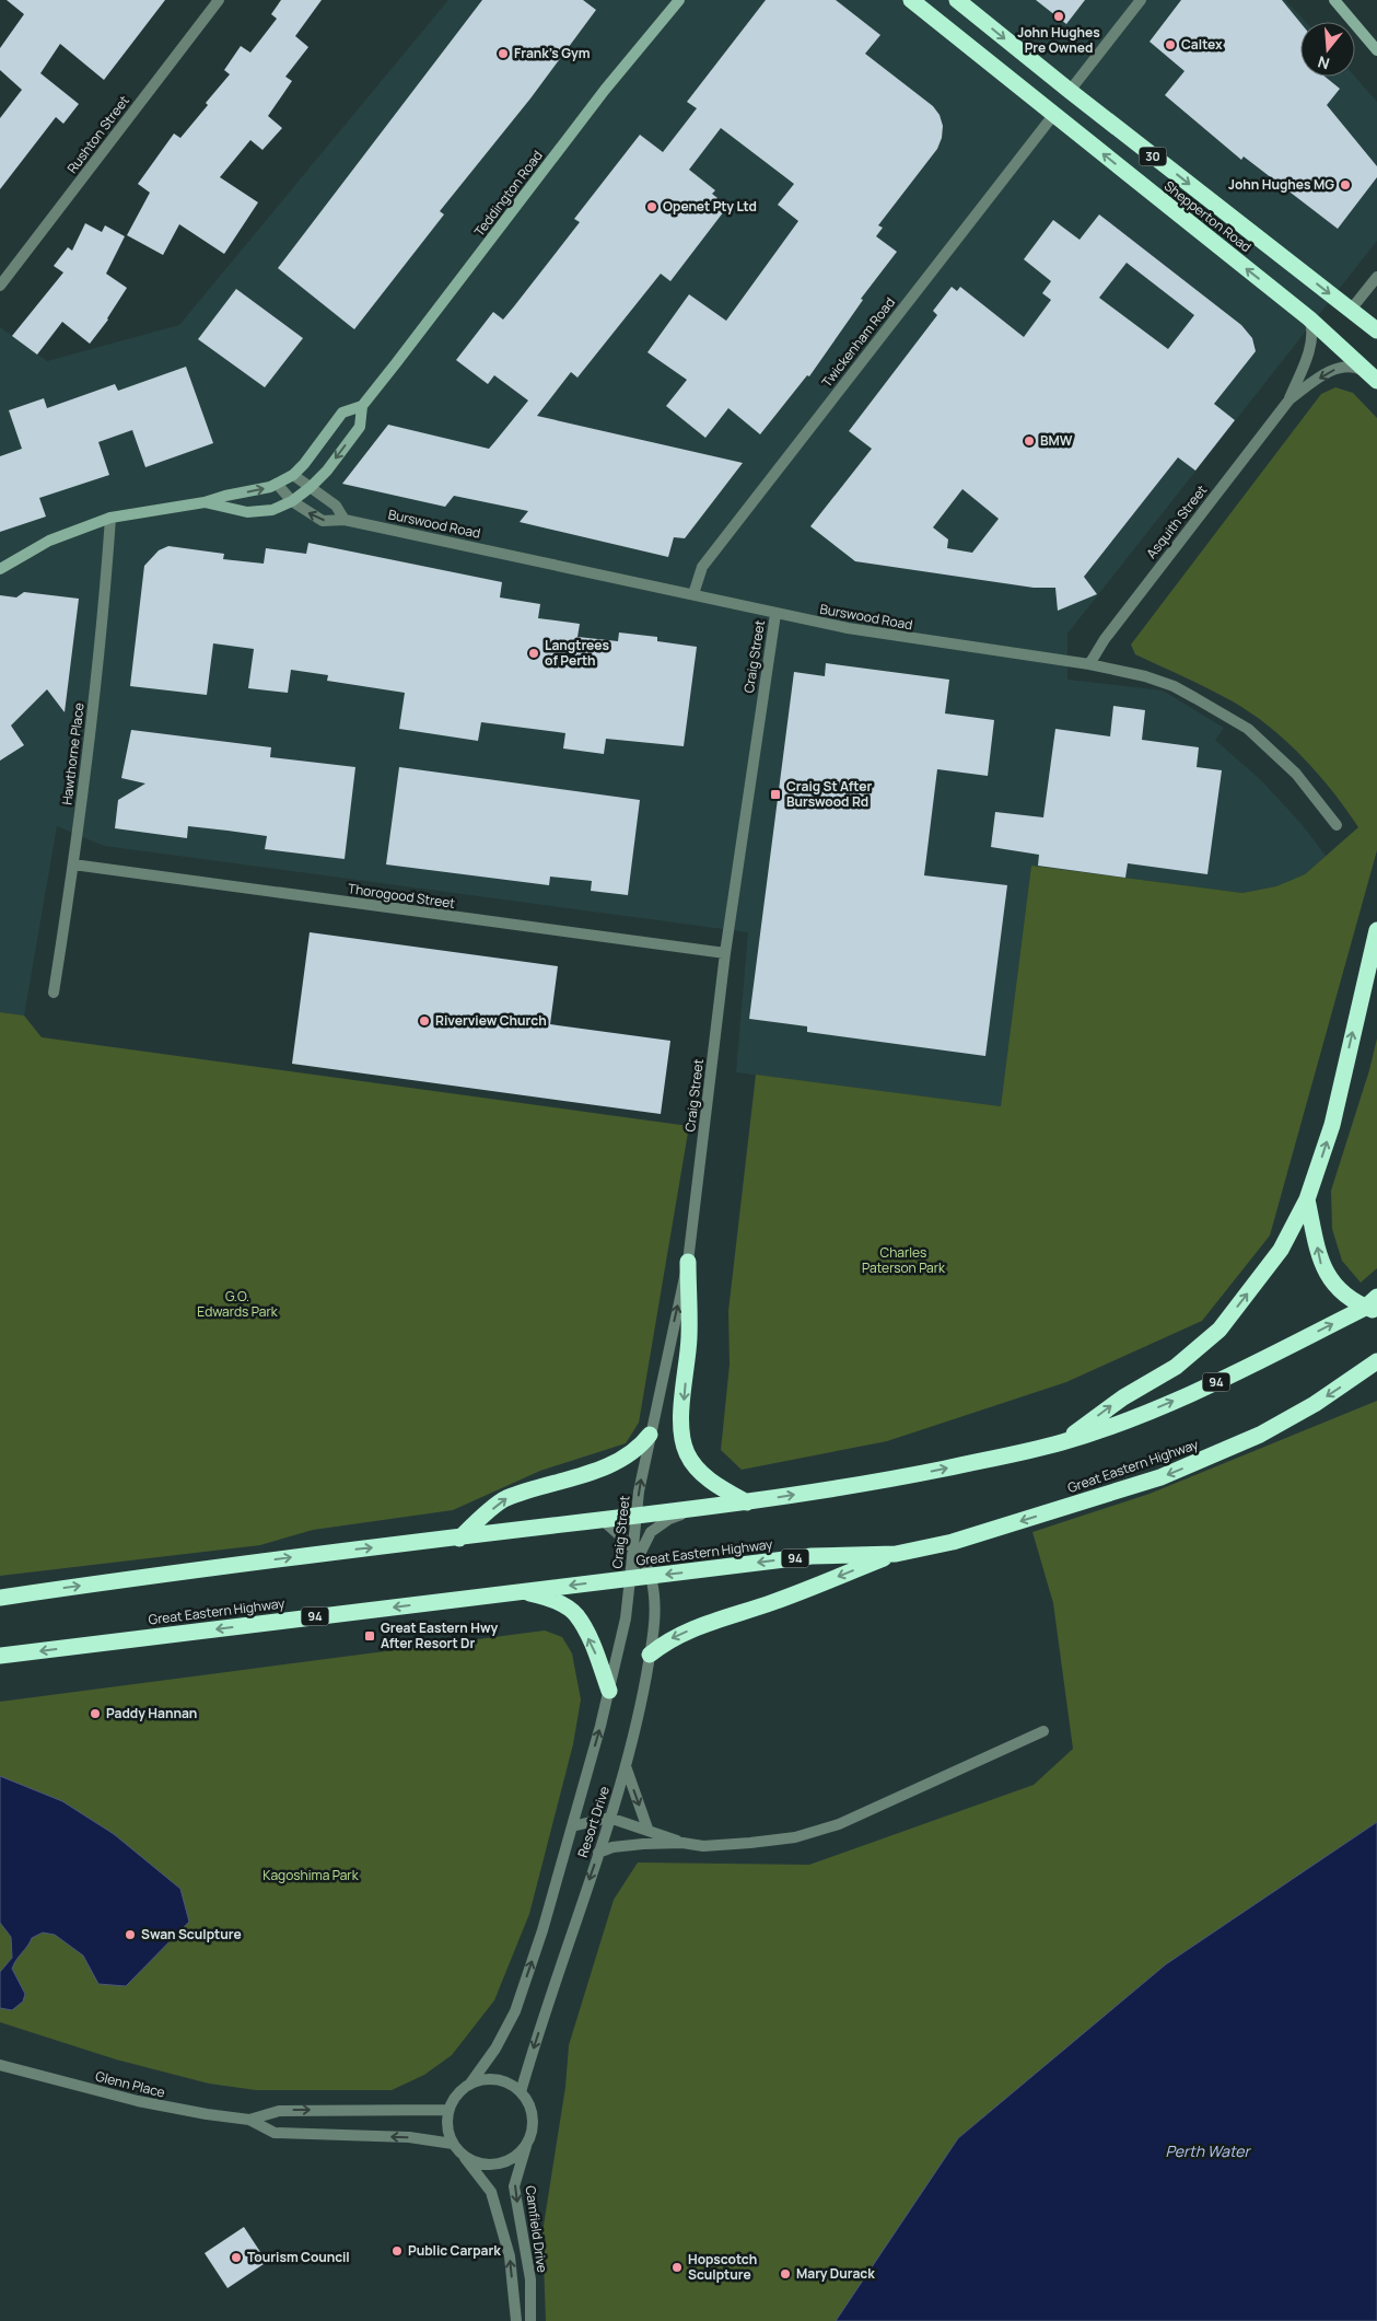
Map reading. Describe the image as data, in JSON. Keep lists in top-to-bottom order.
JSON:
{
  "streets": {
    "highway": [
      "30",
      "Shepperton Road",
      "94",
      "Great Eastern Highway"
    ],
    "main road": ["Teddington Road"],
    "street": [
      "Rushton Street",
      "Twickenham Road",
      "Asquith Street",
      "Burswood Road",
      "Craig Street",
      "Hawthorne Place",
      "Thorogood Street",
      "Resort Drive",
      "Glenn Place",
      "Camfield Drive"
    ]
  },
  "crossings": [
    ["Teddington Road", "Burswood Road"],
    ["Shepperton Road", "Twickenham Road"],
    ["Shepperton Road", "Asquith Street"],
    ["Twickenham Road", "Burswood Road"],
    ["Asquith Street", "Burswood Road"],
    ["Burswood Road", "Craig Street"],
    ["Craig Street", "Thorogood Street"],
    ["Craig Street", "94"],
    ["Craig Street", "Great Eastern Highway"],
    ["Craig Street", "Resort Drive"],
    ["Hawthorne Place", "Thorogood Street"],
    ["94", "Resort Drive"],
    ["Great Eastern Highway", "Resort Drive"],
    ["Resort Drive", "Glenn Place"],
    ["Resort Drive", "Camfield Drive"],
    ["Glenn Place", "Camfield Drive"]
  ],
  "water": ["Perth Water"],
  "parks": ["Charles Paterson Park", "G.O. Edwards Park", "Kagoshima Park"],
  "places": {
    "other": [
      "John Hughes Pre Owned",
      "Caltex",
      "Frank's Gym",
      "John Hughes MG",
      "Openet Pty Ltd",
      "BMW",
      "Langtrees of Perth",
      "Riverview Church",
      "Paddy Hannan",
      "Swan Sculpture",
      "Public Carpark",
      "Tourism Council",
      "Hopscotch Sculpture",
      "Mary Durack"
    ],
    "transit": ["Craig St After Burswood Rd", "Great Eastern Hwy After Resort Dr"]
  },
  "north": "bottom"
}
